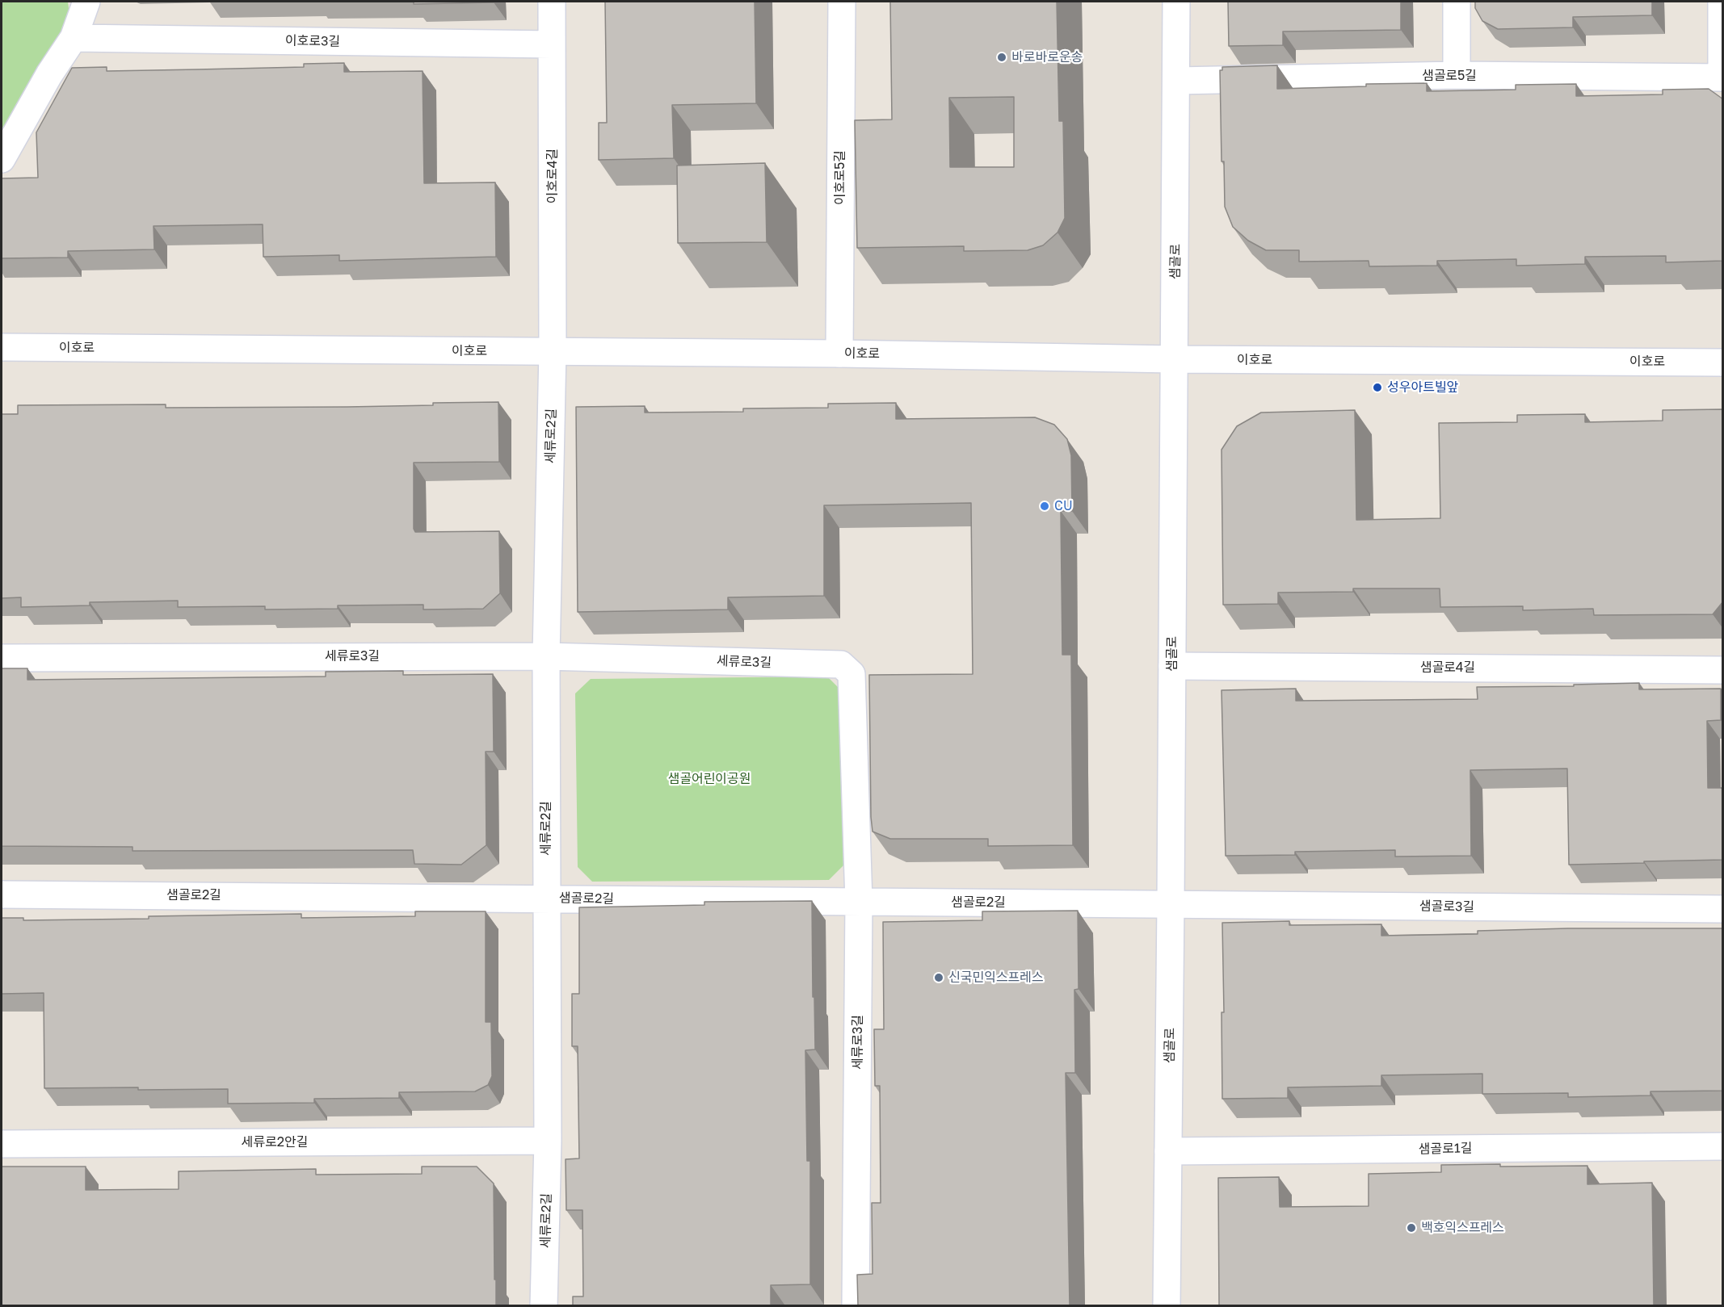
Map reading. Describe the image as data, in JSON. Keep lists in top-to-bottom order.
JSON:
{
  "streets": {
    "street": [
      "이호로3길",
      "샘골로5길",
      "이호로4길",
      "이호로5길",
      "샘골로",
      "이호로",
      "세류로2길",
      "세류로3길",
      "샘골로4길",
      "샘골로2길",
      "샘골로3길",
      "세류로2안길",
      "샘골로1길"
    ]
  },
  "crossings": [
    ["이호로3길", "이호로4길"],
    ["샘골로5길", "샘골로"],
    ["이호로4길", "이호로"],
    ["이호로4길", "세류로2길"],
    ["이호로5길", "이호로"],
    ["샘골로", "이호로"],
    ["샘골로", "샘골로4길"],
    ["샘골로", "샘골로2길"],
    ["샘골로", "샘골로3길"],
    ["샘골로", "샘골로1길"],
    ["이호로", "세류로2길"],
    ["세류로2길", "세류로3길"],
    ["세류로2길", "샘골로2길"],
    ["세류로2길", "세류로2안길"],
    ["세류로3길", "샘골로2길"],
    ["샘골로2길", "샘골로3길"]
  ],
  "parks": ["샘골어린이공원"],
  "places": [
    "바로바로운송",
    "성우아트빌앞",
    "CU",
    "신국민익스프레스",
    "백호익스프레스"
  ]
}
